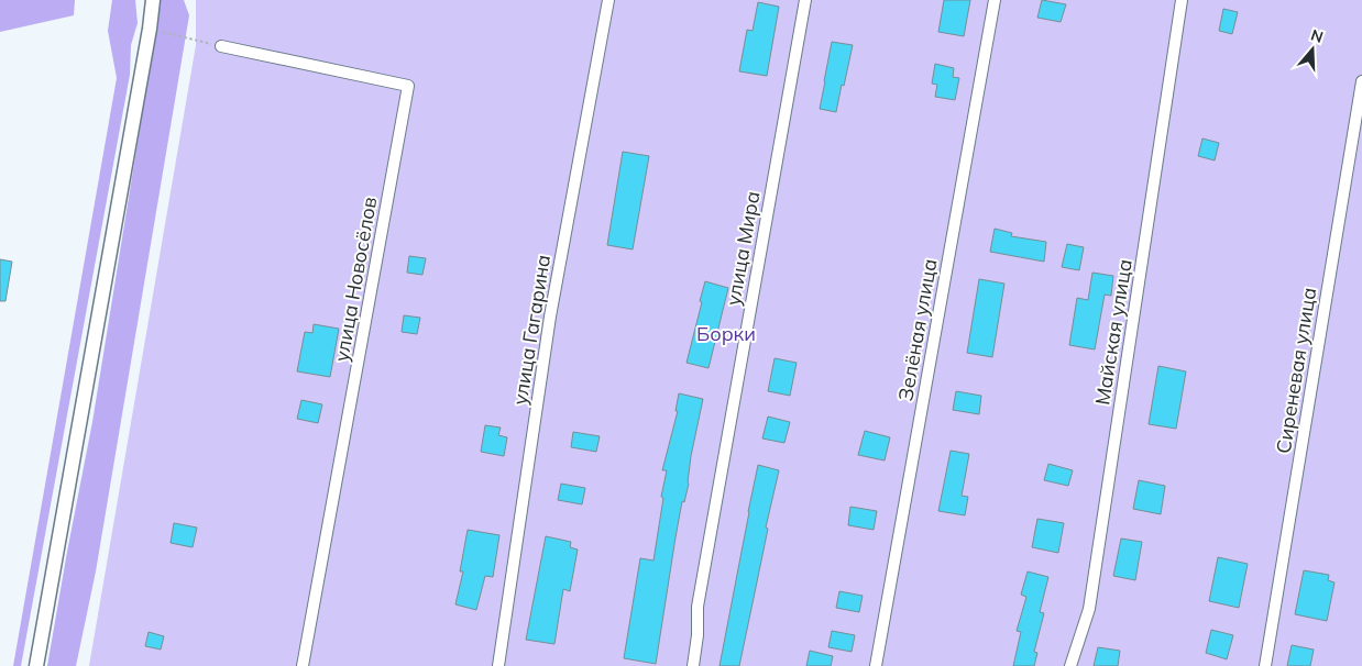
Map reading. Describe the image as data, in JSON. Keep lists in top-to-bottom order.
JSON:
{
  "streets": {
    "street": [
      "улица Мира",
      "улица Новосёлов",
      "улица Гагарина",
      "Зелёная улица",
      "Майская улица",
      "Сиреневая улица"
    ]
  },
  "parks": ["Борки"],
  "north": "top"
}
